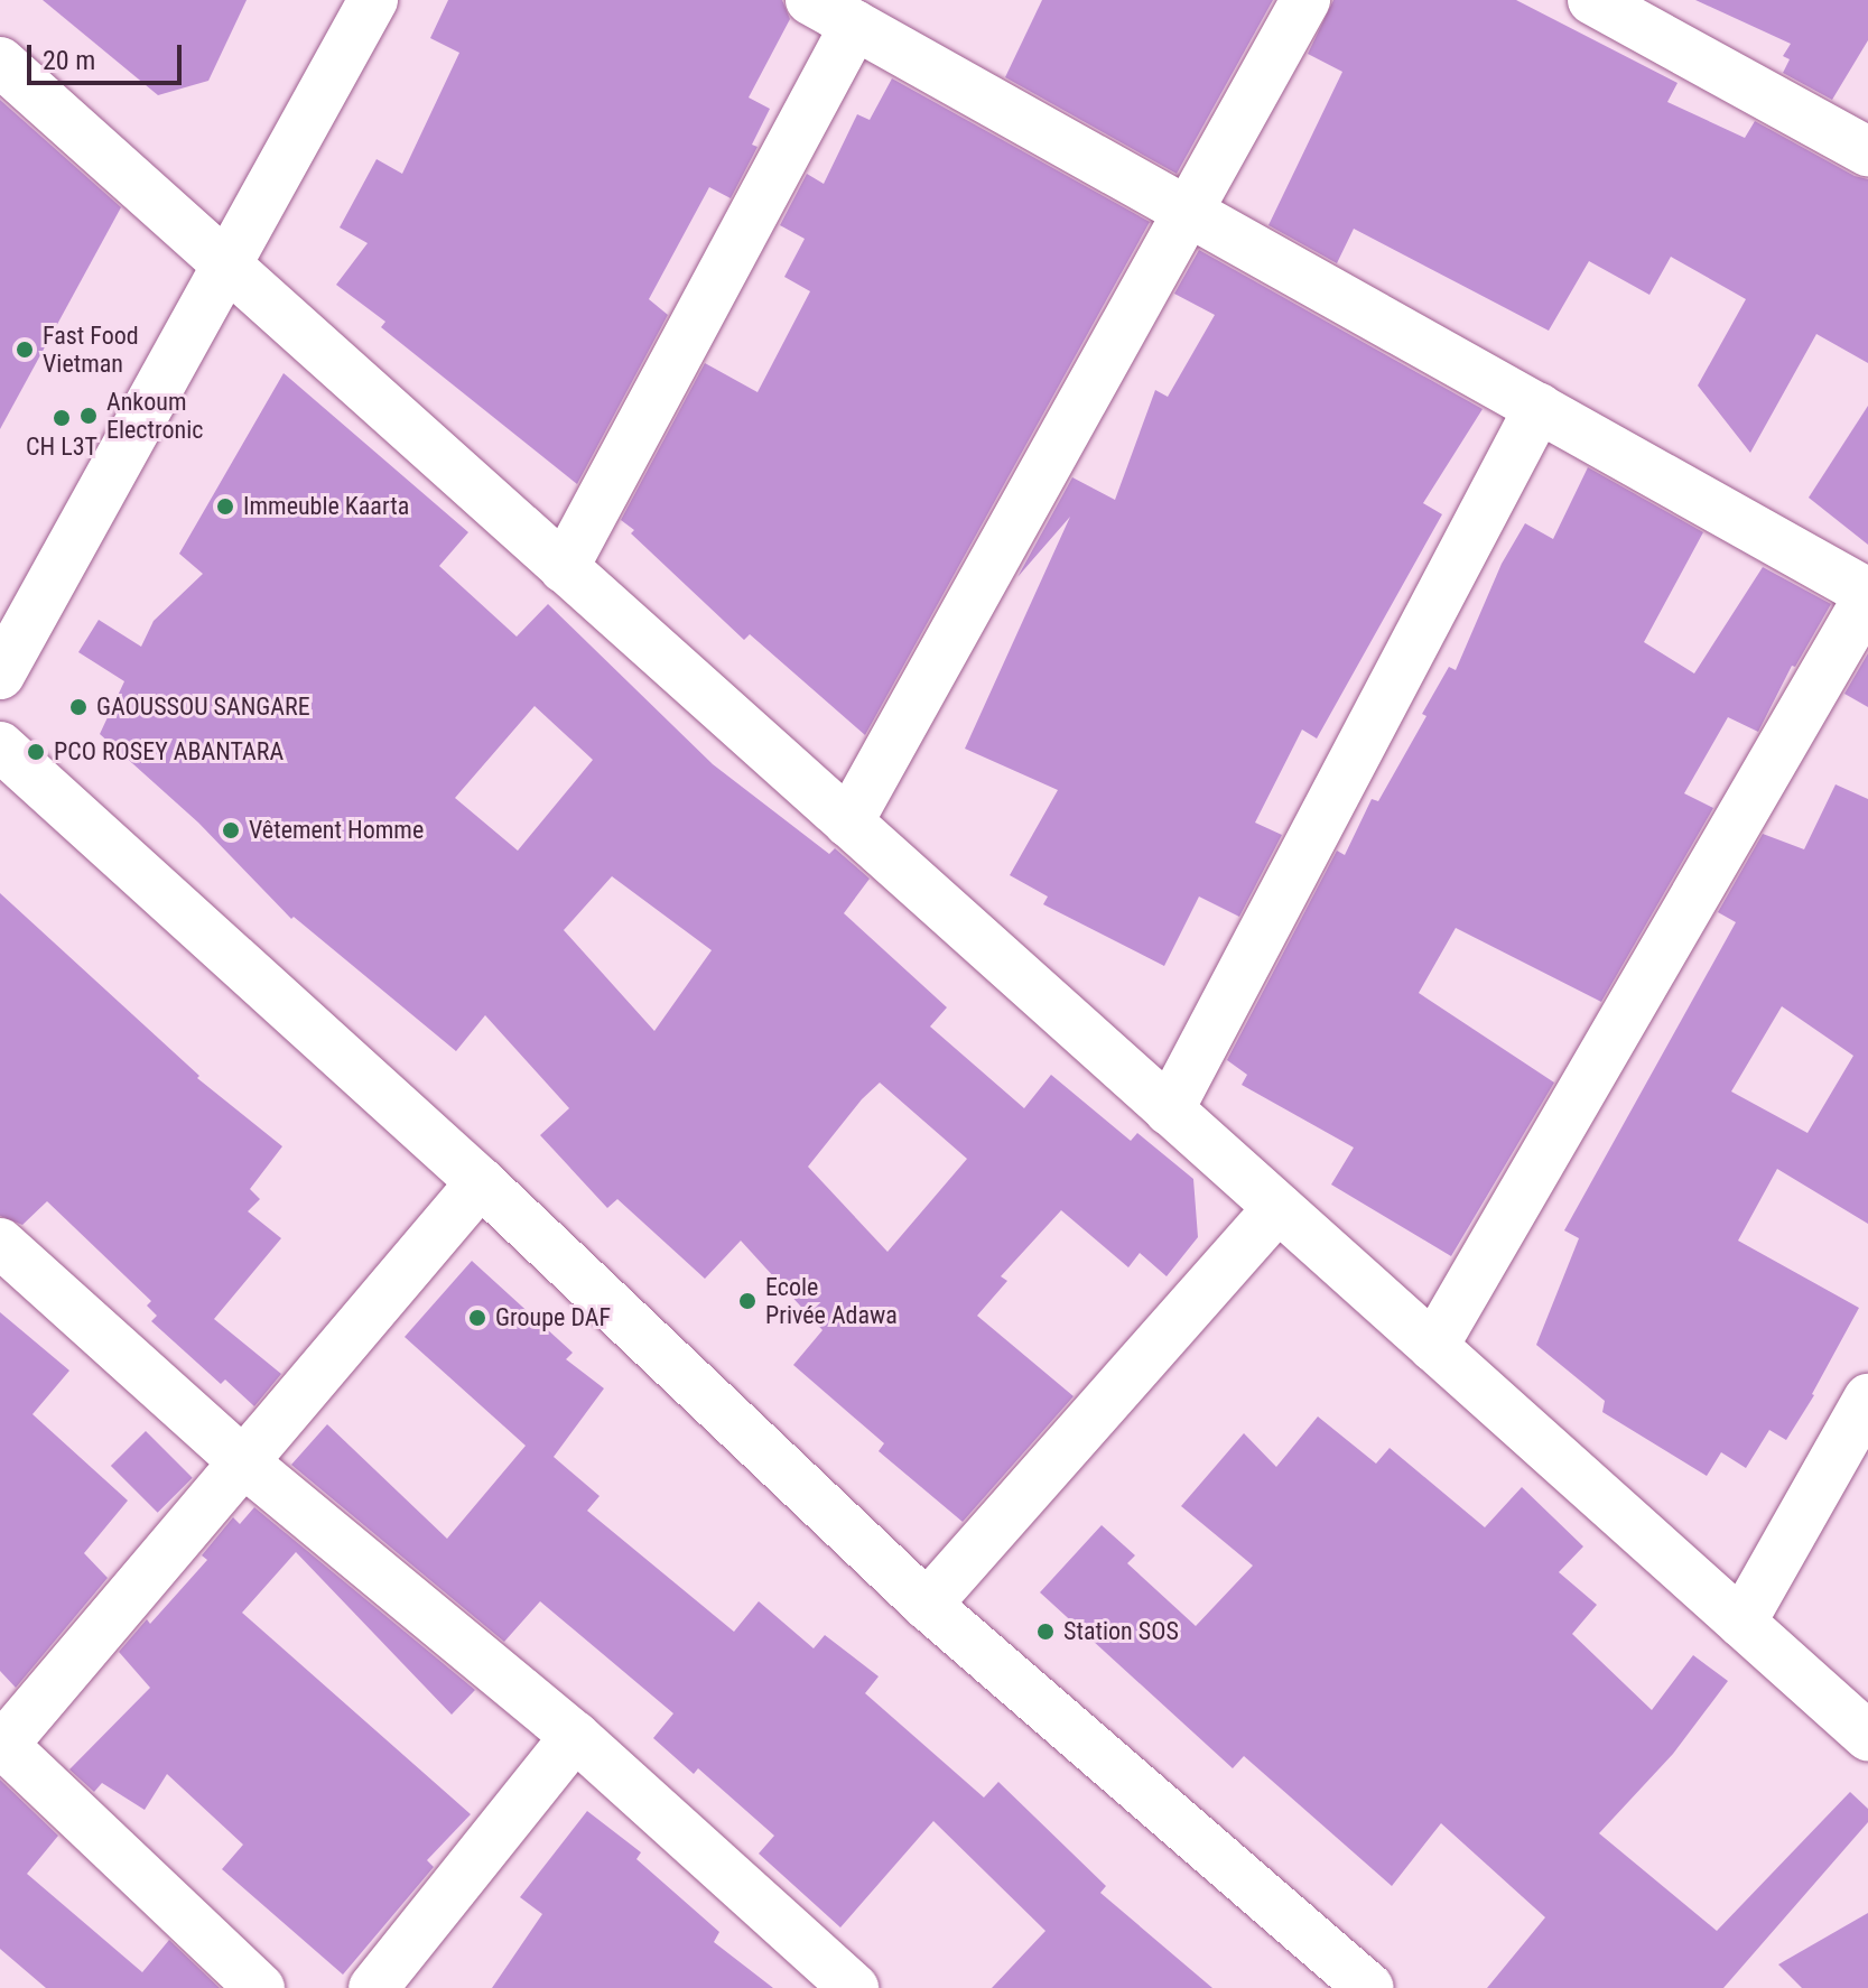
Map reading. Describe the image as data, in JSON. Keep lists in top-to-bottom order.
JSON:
{
  "places": [
    "Fast Food Vietman",
    "Ankoum Electronic",
    "CH L3T",
    "Immeuble Kaarta",
    "GAOUSSOU SANGARE",
    "PCO ROSEY ABANTARA",
    "Vêtement Homme",
    "Ecole Privée Adawa",
    "Groupe DAF",
    "Station SOS"
  ],
  "scale_bar": "20 m"
}
